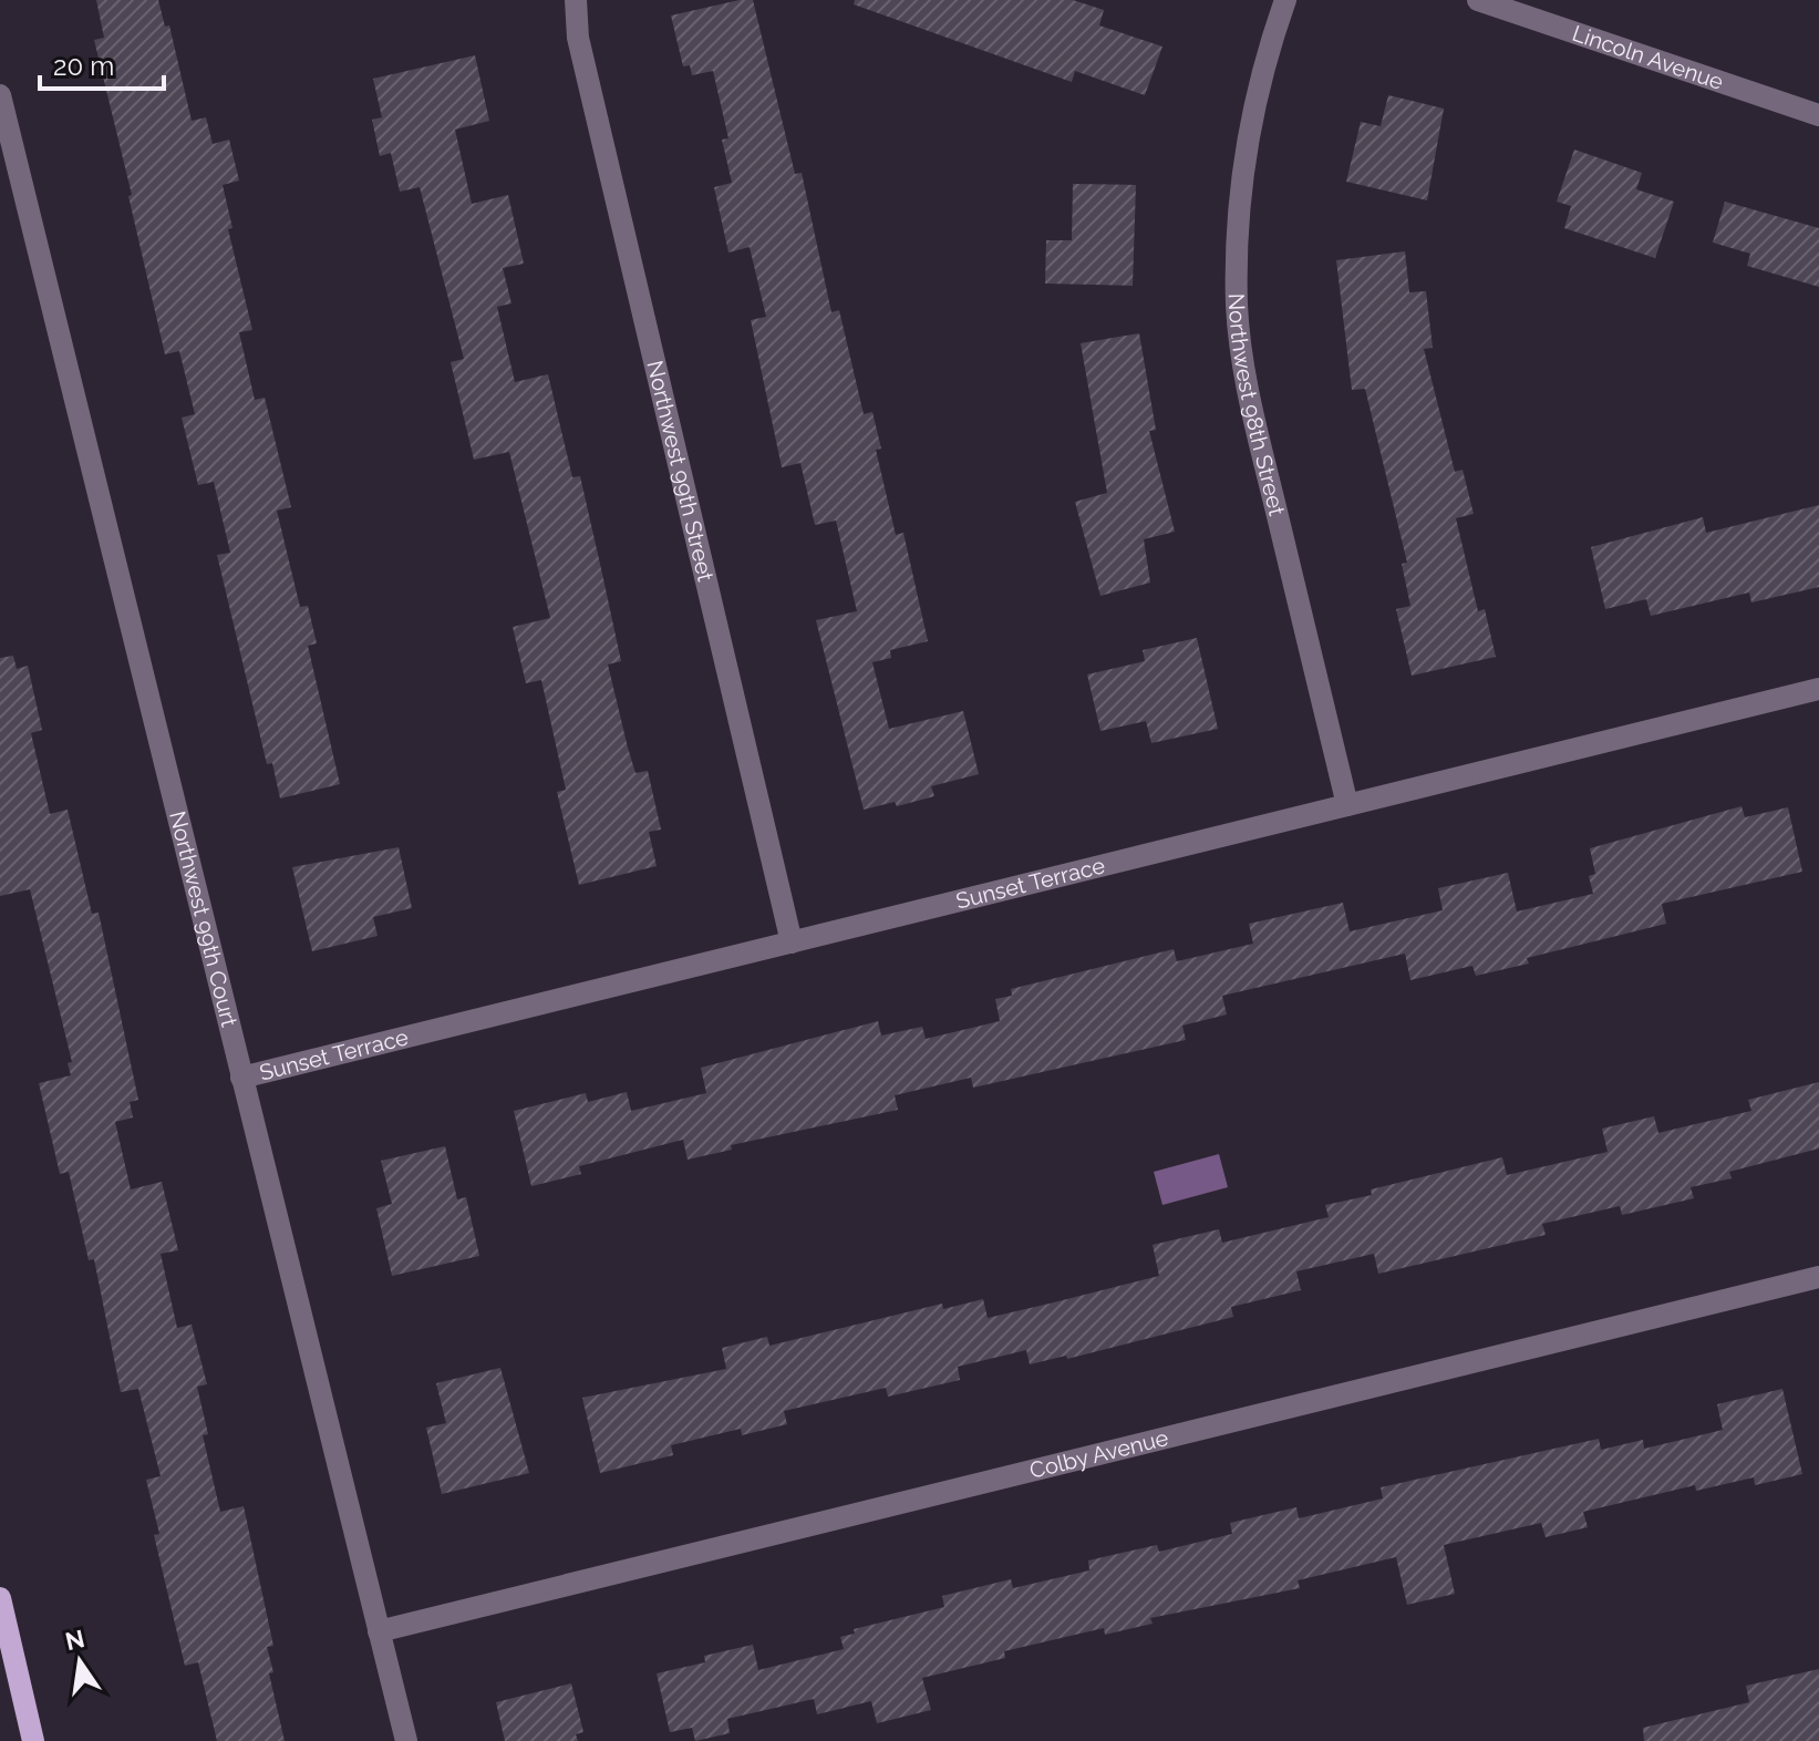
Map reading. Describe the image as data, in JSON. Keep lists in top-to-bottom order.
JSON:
{
  "streets": {
    "street": [
      "Lincoln Avenue",
      "Northwest 98th Street",
      "Northwest 99th Street",
      "Sunset Terrace",
      "Northwest 99th Court",
      "Colby Avenue"
    ]
  },
  "crossings": [
    ["Northwest 98th Street", "Sunset Terrace"],
    ["Northwest 99th Street", "Sunset Terrace"],
    ["Sunset Terrace", "Northwest 99th Court"],
    ["Northwest 99th Court", "Colby Avenue"]
  ],
  "scale_bar": "20 m",
  "north": "top"
}
